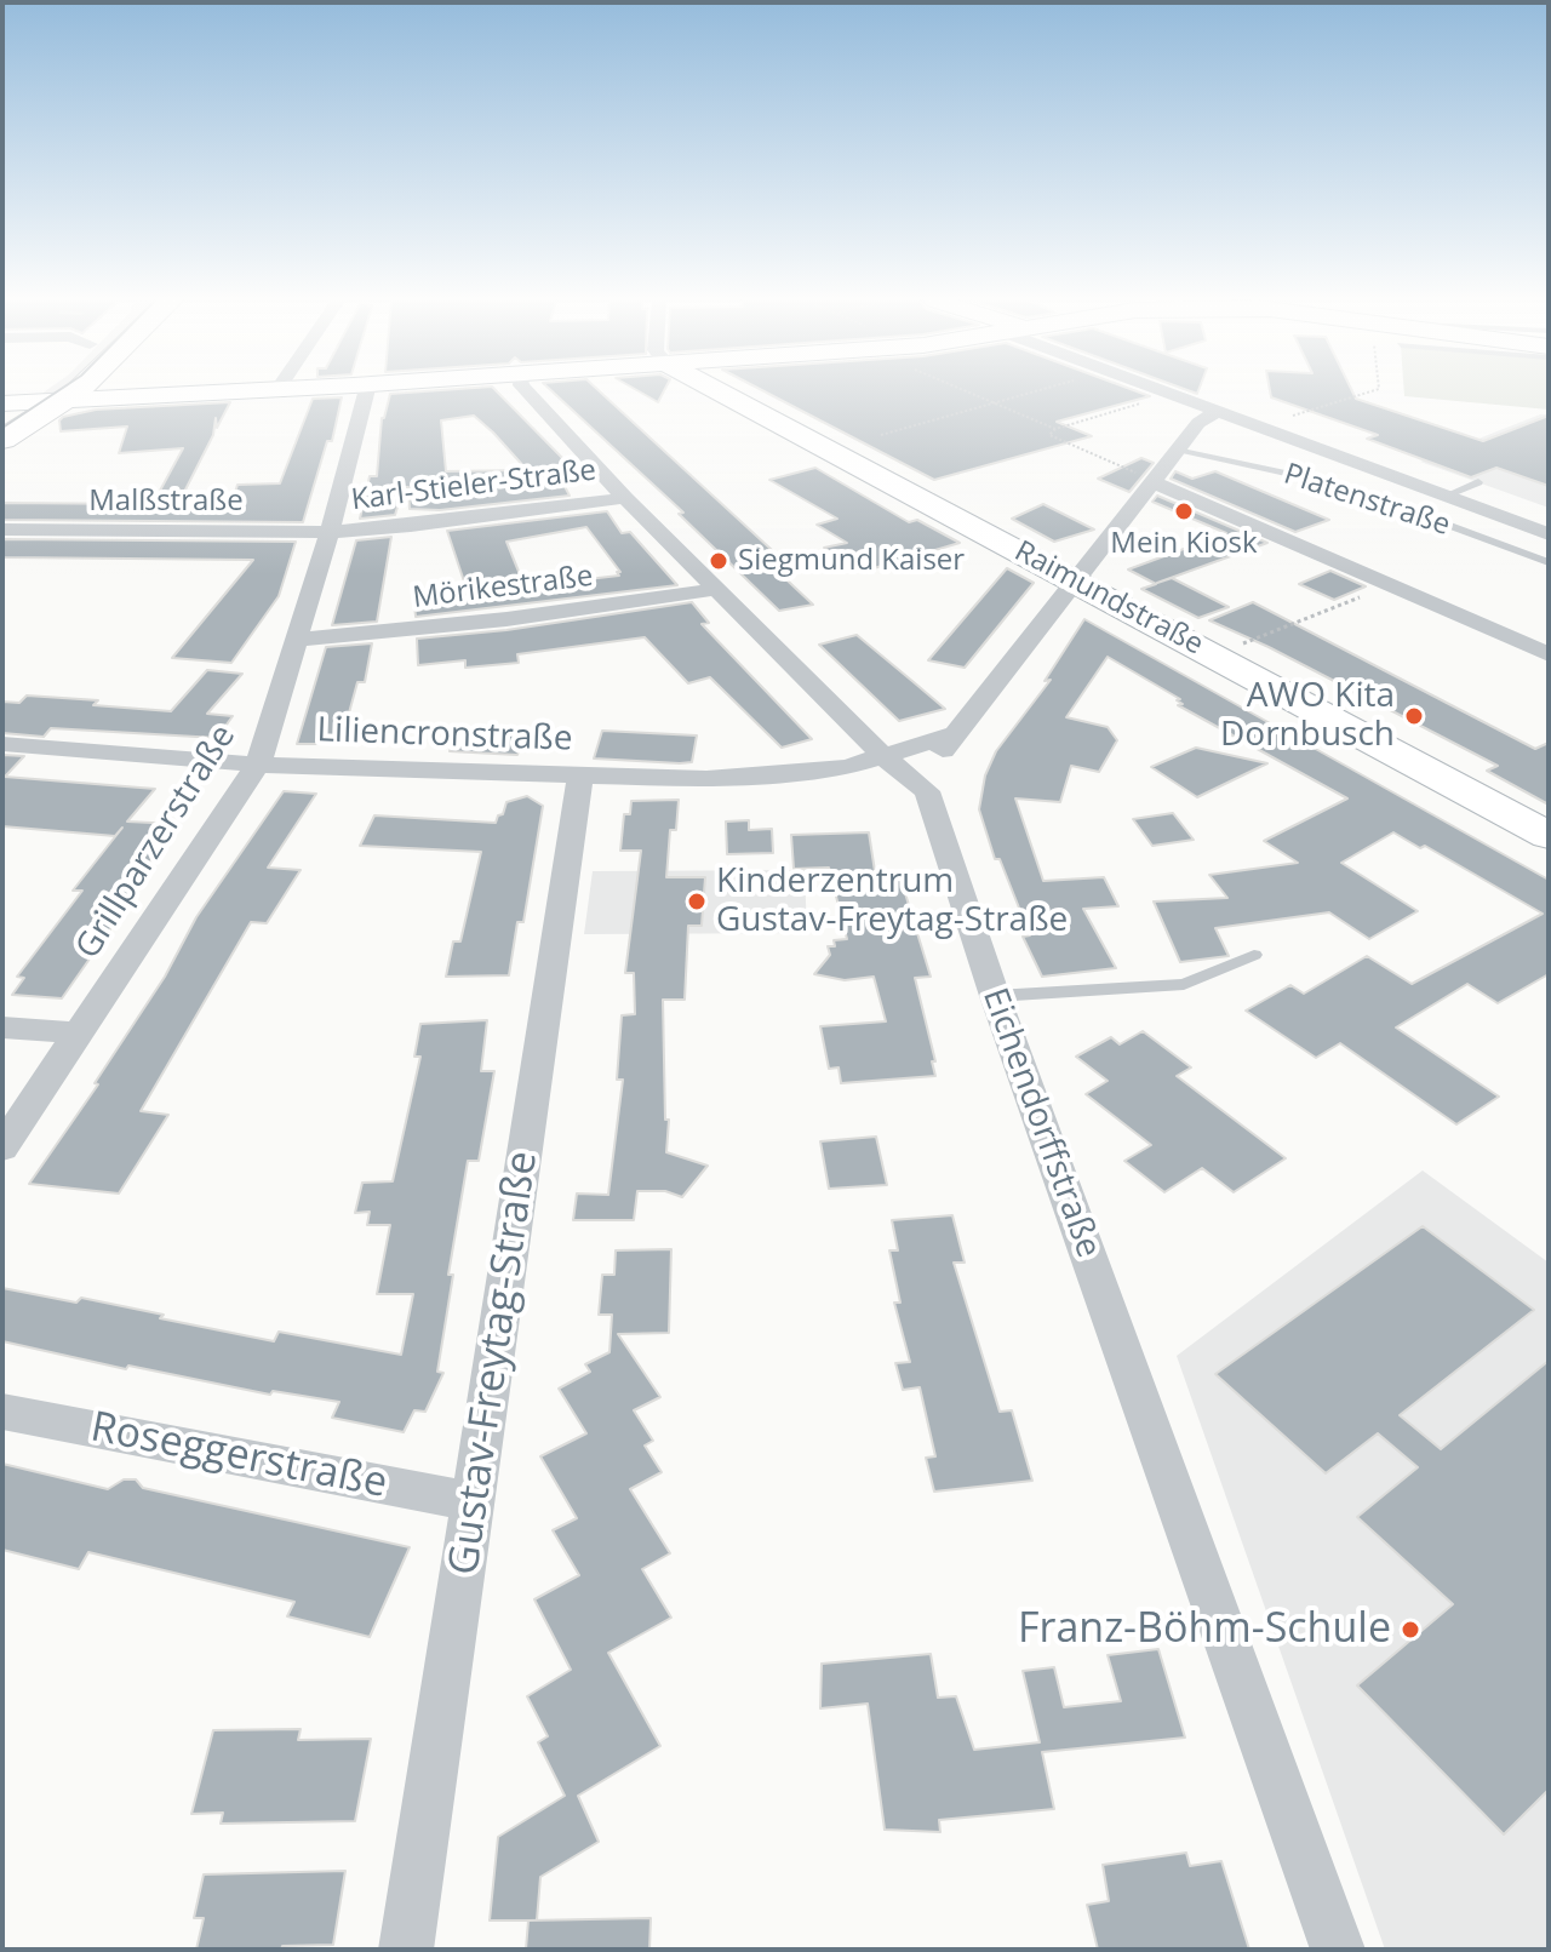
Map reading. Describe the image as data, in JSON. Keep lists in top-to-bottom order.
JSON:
{
  "streets": {
    "main road": ["Raimundstraße"],
    "street": [
      "Karl-Stieler-Straße",
      "Platenstraße",
      "Malßstraße",
      "Mörikestraße",
      "Liliencronstraße",
      "Grillparzerstraße",
      "Eichendorffstraße",
      "Gustav-Freytag-Straße",
      "Roseggerstraße"
    ]
  },
  "crossings": [
    ["Karl-Stieler-Straße", "Malßstraße"],
    ["Karl-Stieler-Straße", "Grillparzerstraße"],
    ["Malßstraße", "Grillparzerstraße"],
    ["Mörikestraße", "Grillparzerstraße"],
    ["Liliencronstraße", "Grillparzerstraße"],
    ["Liliencronstraße", "Gustav-Freytag-Straße"],
    ["Gustav-Freytag-Straße", "Roseggerstraße"]
  ],
  "places": [
    "Mein Kiosk",
    "Siegmund Kaiser",
    "AWO Kita Dornbusch",
    "Kinderzentrum Gustav-Freytag-Straße",
    "Franz-Böhm-Schule"
  ]
}
